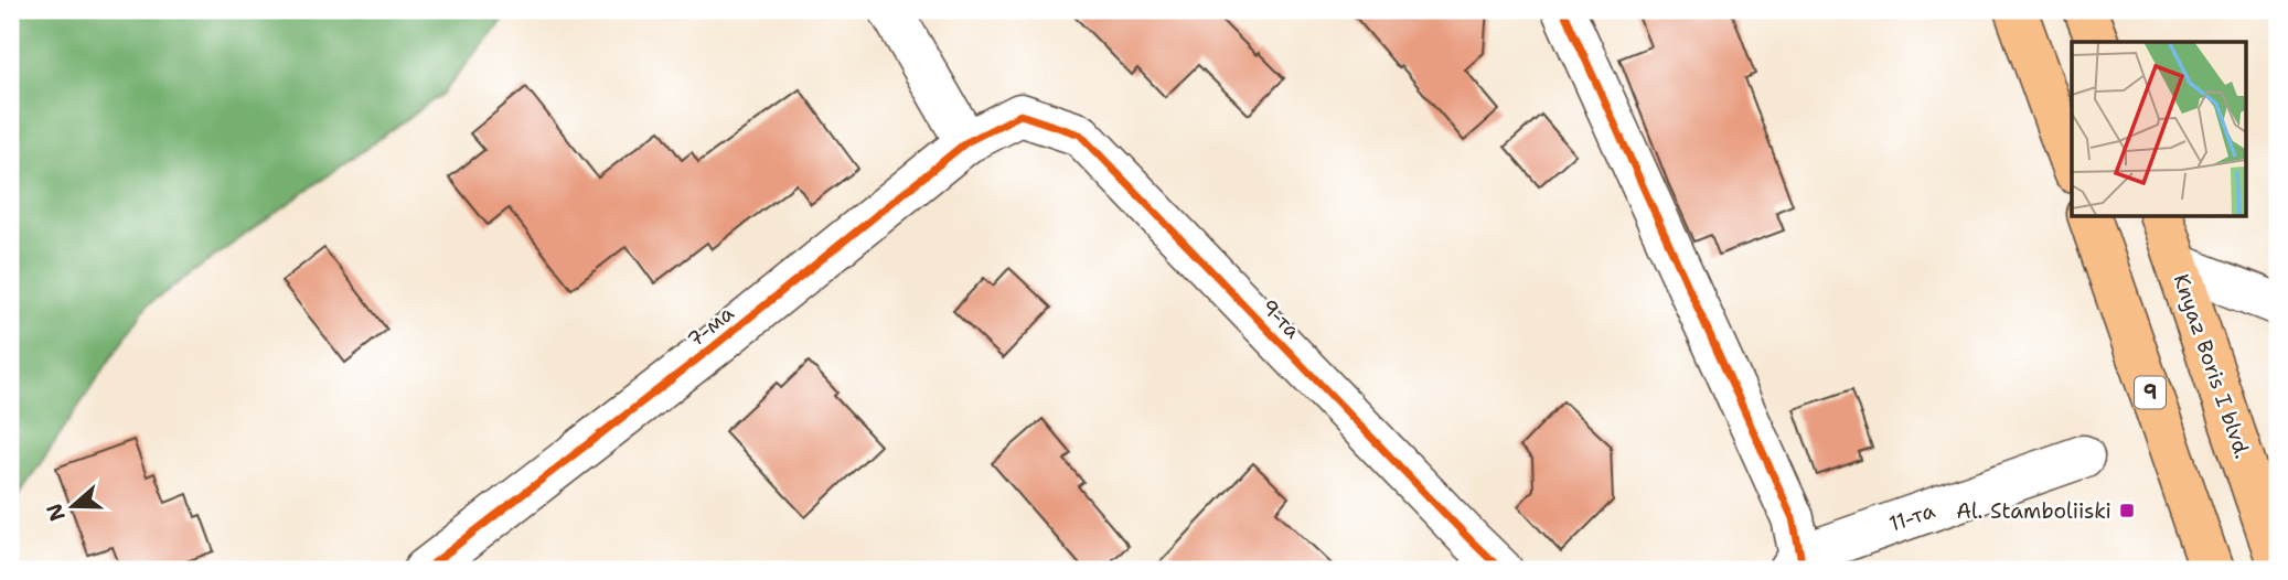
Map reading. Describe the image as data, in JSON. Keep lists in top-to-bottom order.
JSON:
{
  "streets": {
    "highway": ["Knyaz Boris I blvd.", "9"],
    "street": ["9-та", "7-ма", "11-та"]
  },
  "crossings": [
    ["9-та", "7-ма"]
  ],
  "places": {
    "transit": ["Al. Stamboliiski"]
  },
  "north": "left"
}
